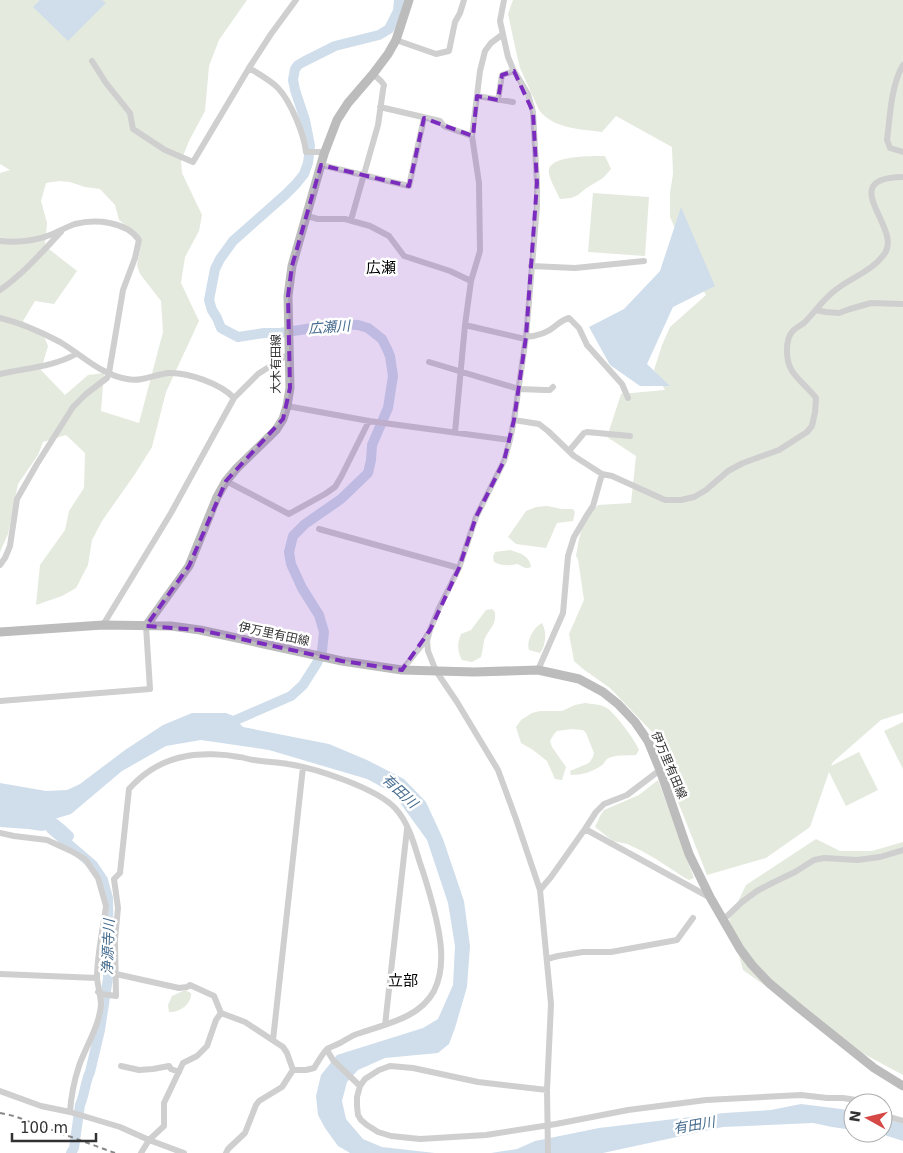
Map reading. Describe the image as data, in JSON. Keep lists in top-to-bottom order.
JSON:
{
  "streets": {
    "main road": ["大木有田線", "伊万里有田線"]
  },
  "crossings": [
    ["大木有田線", "伊万里有田線"]
  ],
  "districts": ["広瀬", "立部"],
  "water": ["広瀬川", "有田川", "浄源寺川"],
  "scale_bar": "100 m",
  "north": "left"
}
